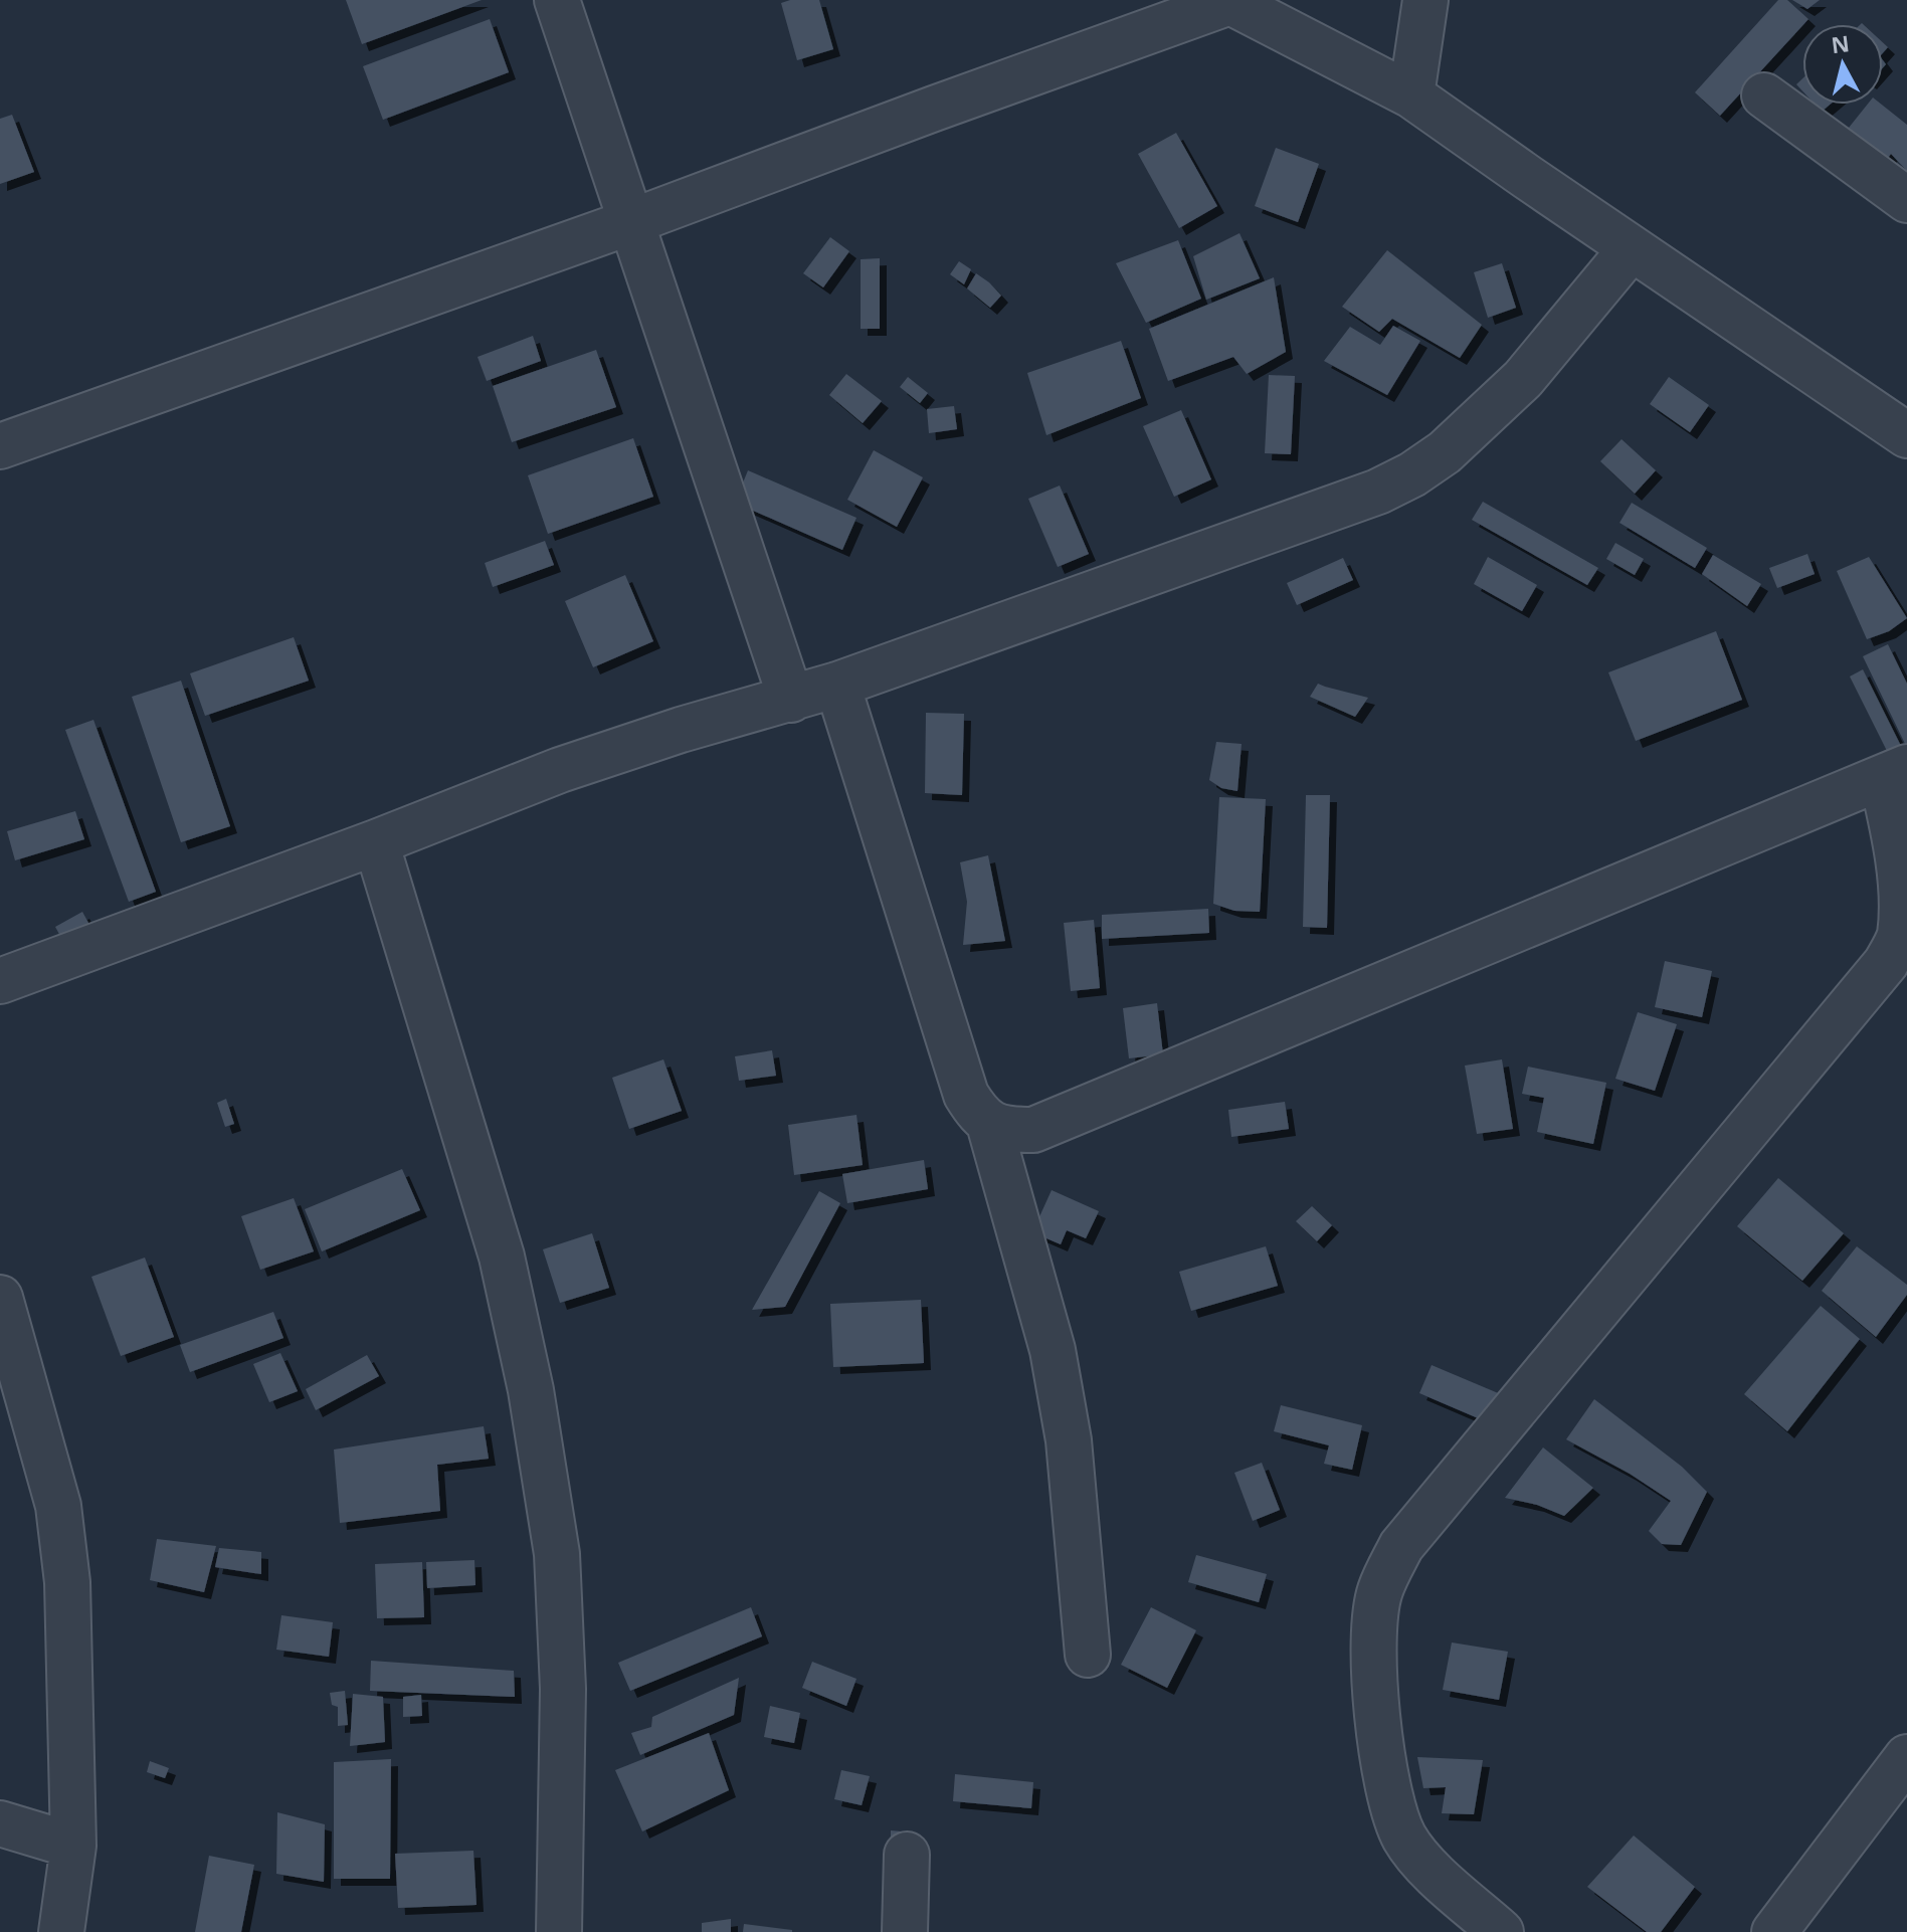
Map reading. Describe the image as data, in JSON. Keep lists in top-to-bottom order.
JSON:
{
  "north": "top"
}
